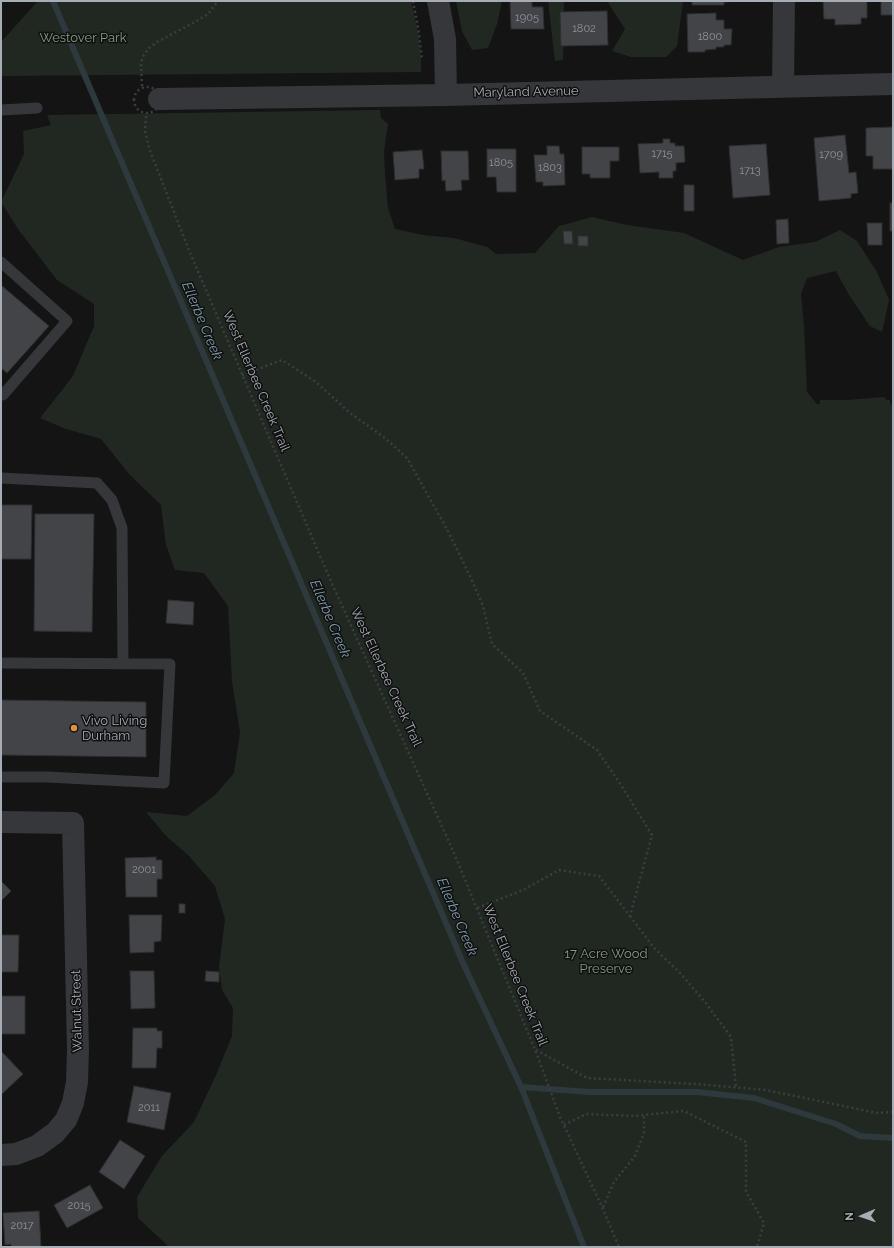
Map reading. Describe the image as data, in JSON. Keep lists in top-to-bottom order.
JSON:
{
  "streets": {
    "street": ["Maryland Avenue", "Walnut Street"],
    "path": ["West Ellerbee Creek Trail"]
  },
  "crossings": [
    ["Maryland Avenue", "West Ellerbee Creek Trail"]
  ],
  "water": ["Ellerbe Creek"],
  "parks": ["Westover Park", "17 Acre Wood Preserve"],
  "places": ["Vivo Living Durham"],
  "house_numbers": [
    "1905",
    "1802",
    "1800",
    "1715",
    "1709",
    "1805",
    "1803",
    "1713",
    "2001",
    "2011",
    "2015",
    "2017"
  ],
  "north": "left"
}
